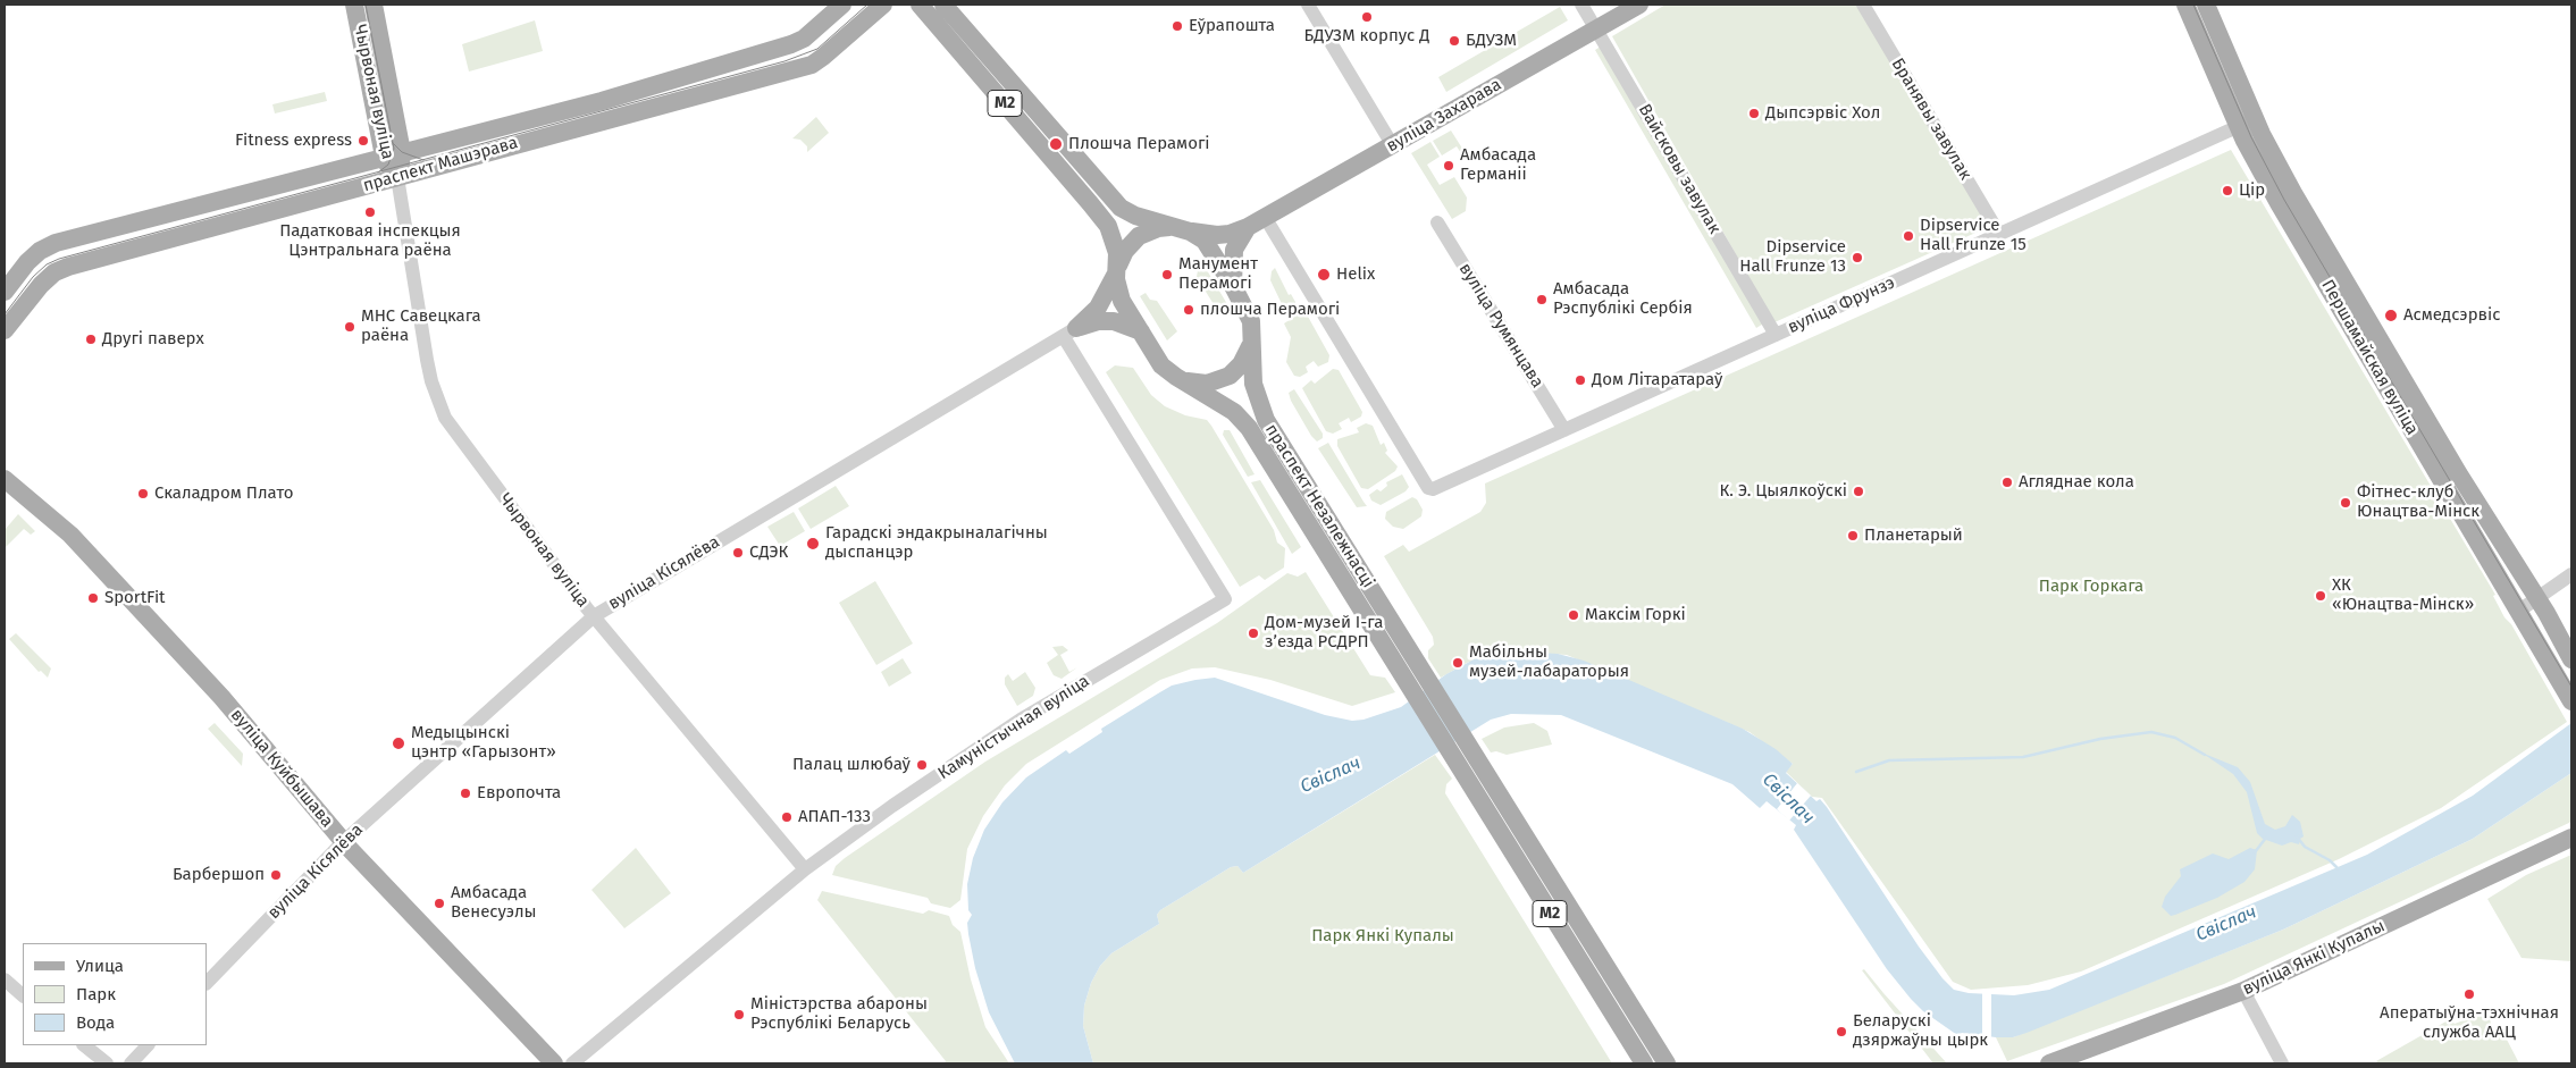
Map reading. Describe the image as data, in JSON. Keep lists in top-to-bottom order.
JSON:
{
  "streets": {
    "main road": [
      "Чырвоная вуліца",
      "М2",
      "вуліца Захарава",
      "праспект Машэрава",
      "Першамайская вуліца",
      "праспект Незалежнасці",
      "вуліца Куйбышава",
      "вуліца Янкі Купалы"
    ],
    "street": [
      "Бранявы завулак",
      "Вайсковы завулак",
      "вуліца Фрунзэ",
      "вуліца Румянцава",
      "вуліца Кісялёва",
      "Камуністычная вуліца"
    ]
  },
  "crossings": [
    ["Чырвоная вуліца", "праспект Машэрава"],
    ["Чырвоная вуліца", "вуліца Кісялёва"],
    ["Чырвоная вуліца", "Камуністычная вуліца"],
    ["вуліца Захарава", "Вайсковы завулак"],
    ["вуліца Захарава", "вуліца Фрунзэ"],
    ["Бранявы завулак", "вуліца Фрунзэ"],
    ["Вайсковы завулак", "вуліца Фрунзэ"],
    ["вуліца Фрунзэ", "вуліца Румянцава"],
    ["вуліца Фрунзэ", "Першамайская вуліца"],
    ["вуліца Кісялёва", "Камуністычная вуліца"],
    ["вуліца Кісялёва", "вуліца Куйбышава"]
  ],
  "water": ["Свіслач"],
  "parks": ["Парк Горкага", "Парк Янкі Купалы"],
  "places": [
    "БДУЗМ корпус Д",
    "Еўрапошта",
    "БДУЗМ",
    "Дыпсэрвіс Хол",
    "Fitness express",
    "Плошча Перамогі",
    "Амбасада Германіі",
    "Цір",
    "Падатковая інспекцыя Цэнтральнага раёна",
    "Dipservice Hall Frunze 15",
    "Dipservice Hall Frunze 13",
    "Манумент Перамогі",
    "Helix",
    "Амбасада Рэспублікі Сербія",
    "плошча Перамогі",
    "Асмедсэрвіс",
    "МНС Савецкага раёна",
    "Другі паверх",
    "Дом Літаратараў",
    "Агляднае кола",
    "К. Э. Цыялкоўскі",
    "Скаладром Плато",
    "Фітнес-клуб Юнацтва-Мінск",
    "Планетарый",
    "Гарадскі эндакрыналагічны дыспанцэр",
    "СДЭК",
    "ХК «Юнацтва-Мінск»",
    "SportFit",
    "Максім Горкі",
    "Дом-музей I-га зʼезда РСДРП",
    "Мабільны музей-лабараторыя",
    "Медыцынскі цэнтр «Гарызонт»",
    "Палац шлюбаў",
    "Европочта",
    "АПАП-133",
    "Барбершоп",
    "Амбасада Венесуэлы",
    "Аператыўна-тэхнічная служба ААЦ",
    "Міністэрства абароны Рэспублікі Беларусь",
    "Беларускі дзяржаўны цырк"
  ],
  "legend": ["Улица", "Парк", "Вода"]
}
